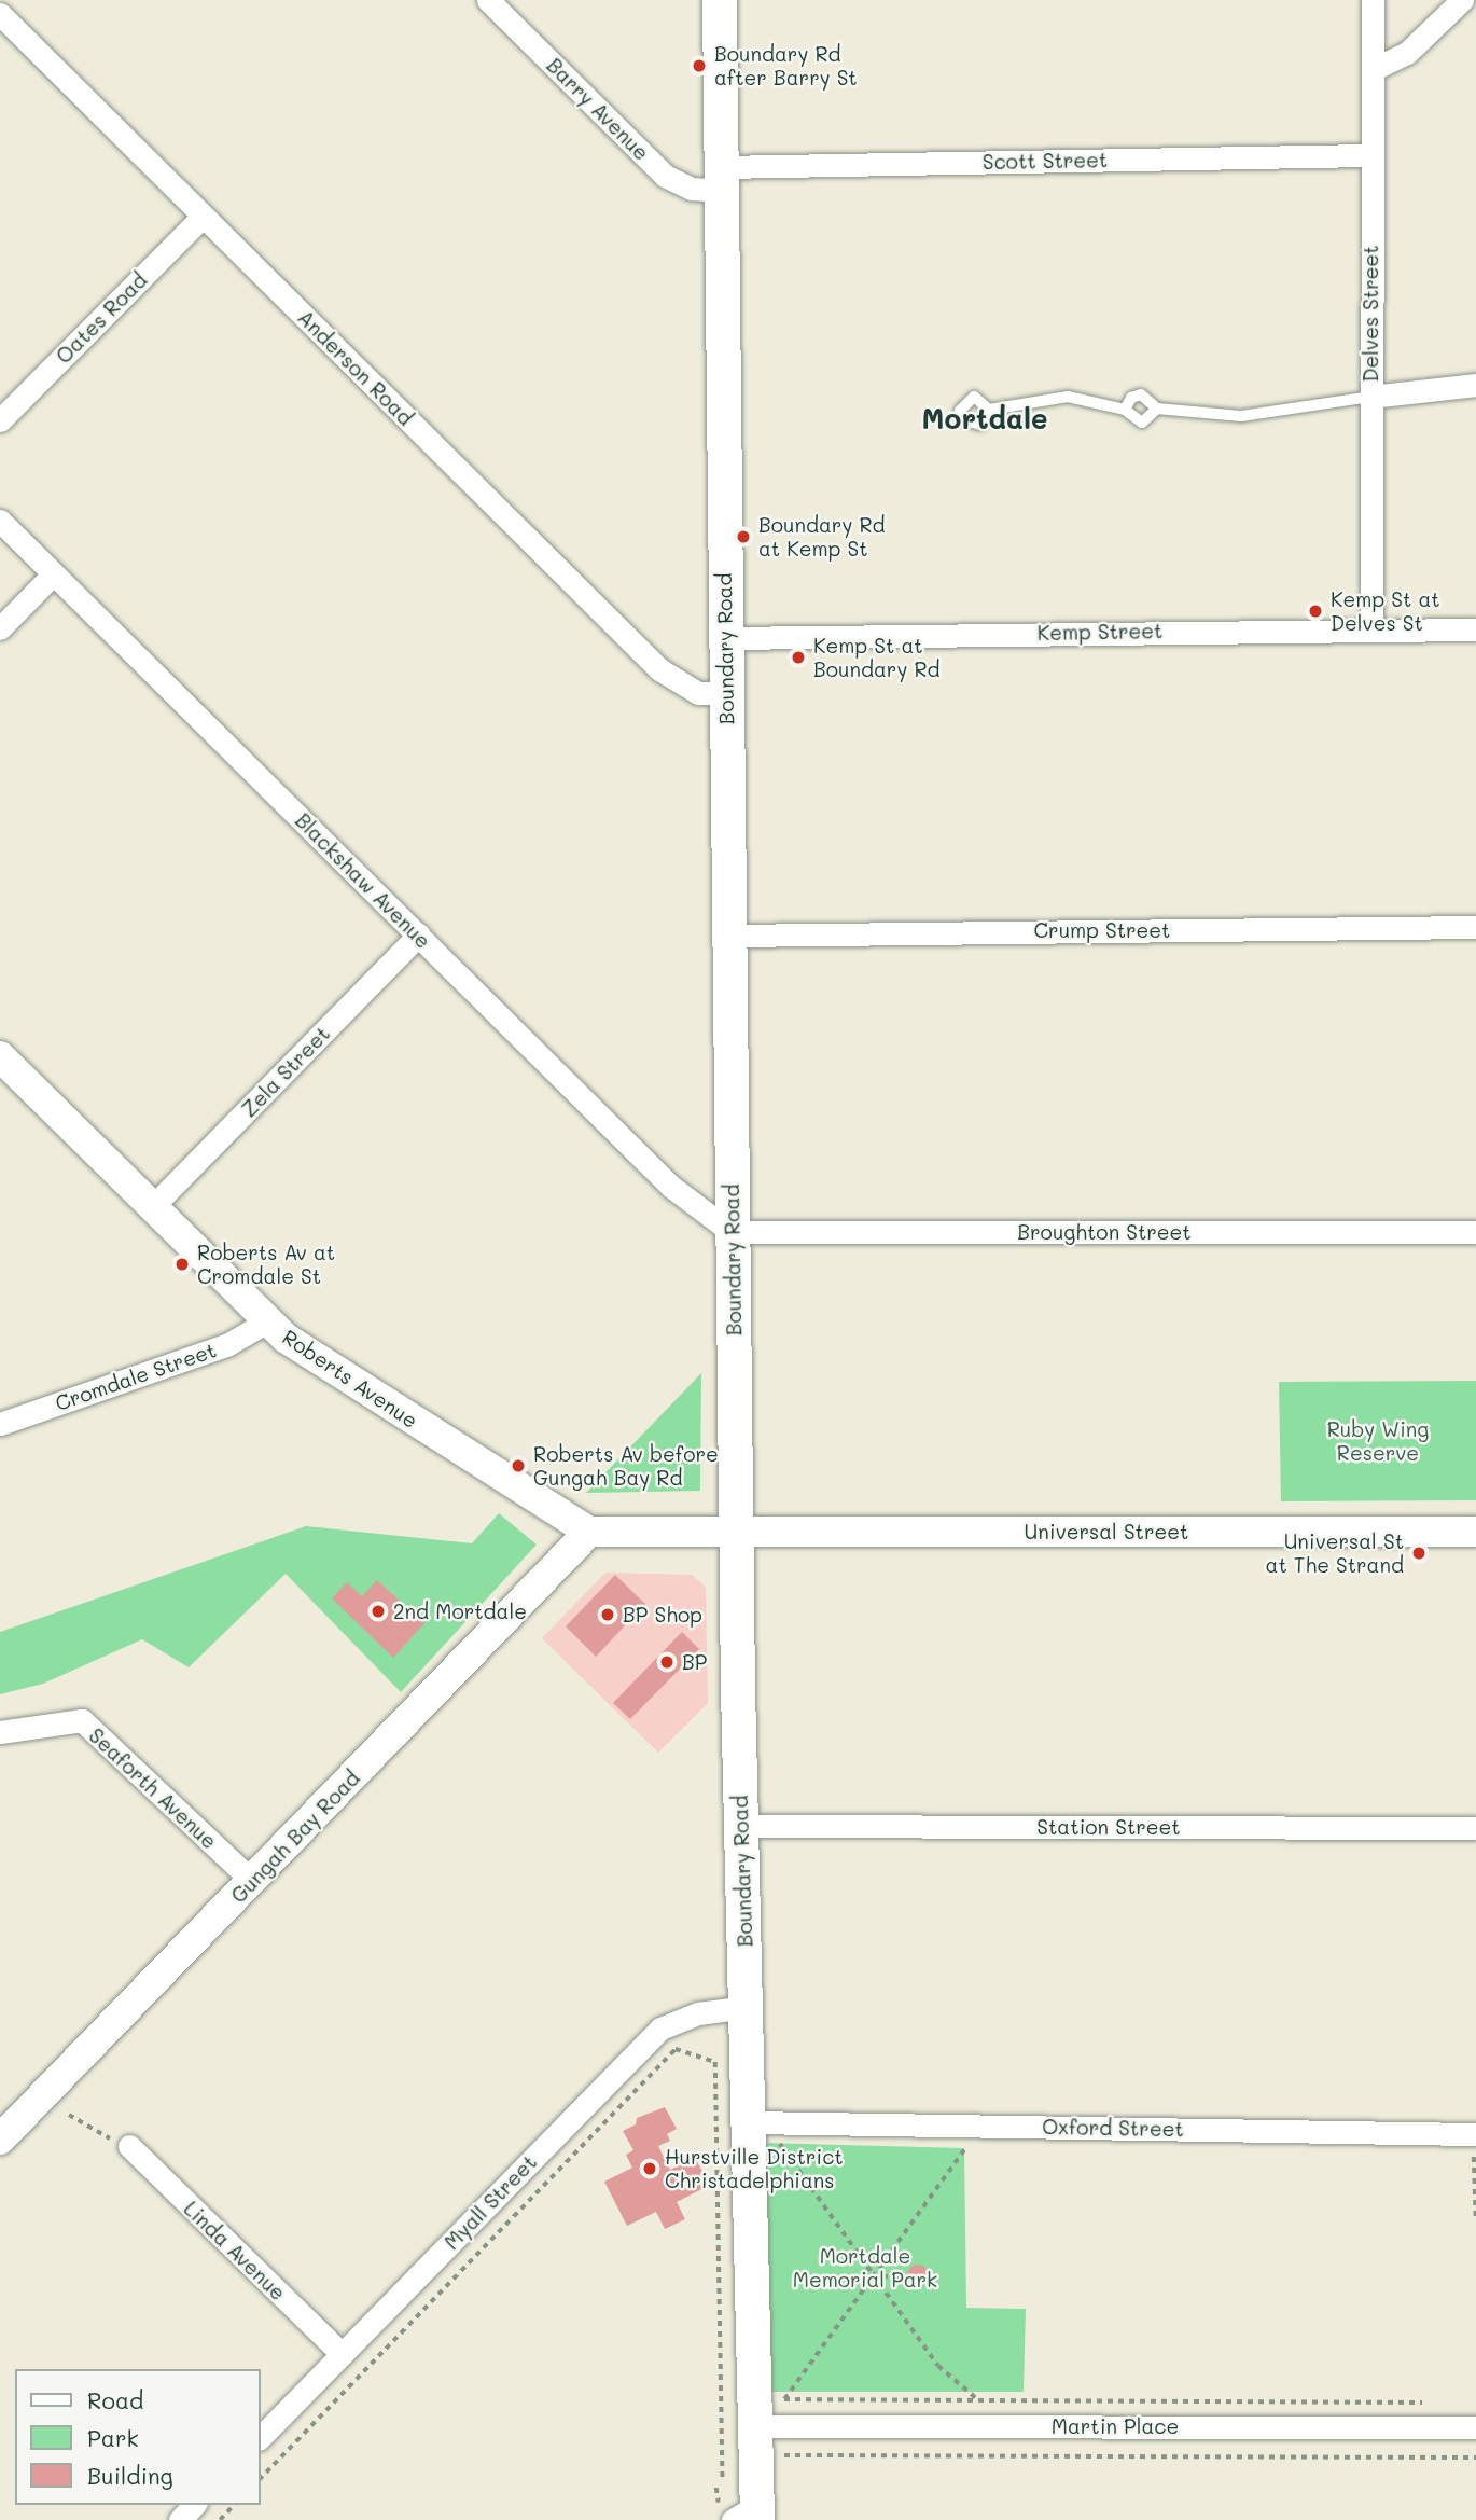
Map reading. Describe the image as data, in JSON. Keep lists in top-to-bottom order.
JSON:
{
  "streets": {
    "main road": ["Boundary Road"],
    "street": [
      "Barry Avenue",
      "Scott Street",
      "Delves Street",
      "Oates Road",
      "Anderson Road",
      "Kemp Street",
      "Blackshaw Avenue",
      "Crump Street",
      "Zela Street",
      "Broughton Street",
      "Cromdale Street",
      "Roberts Avenue",
      "Universal Street",
      "Seaforth Avenue",
      "Station Street",
      "Gungah Bay Road",
      "Oxford Street",
      "Myall Street",
      "Linda Avenue",
      "Martin Place"
    ]
  },
  "crossings": [
    ["Barry Avenue", "Scott Street"],
    ["Barry Avenue", "Boundary Road"],
    ["Scott Street", "Delves Street"],
    ["Scott Street", "Boundary Road"],
    ["Delves Street", "Kemp Street"],
    ["Oates Road", "Anderson Road"],
    ["Anderson Road", "Boundary Road"],
    ["Kemp Street", "Boundary Road"],
    ["Boundary Road", "Blackshaw Avenue"],
    ["Boundary Road", "Crump Street"],
    ["Boundary Road", "Broughton Street"],
    ["Boundary Road", "Universal Street"],
    ["Boundary Road", "Station Street"],
    ["Boundary Road", "Oxford Street"],
    ["Boundary Road", "Myall Street"],
    ["Boundary Road", "Martin Place"],
    ["Blackshaw Avenue", "Zela Street"],
    ["Blackshaw Avenue", "Broughton Street"],
    ["Zela Street", "Roberts Avenue"],
    ["Cromdale Street", "Roberts Avenue"],
    ["Roberts Avenue", "Gungah Bay Road"],
    ["Seaforth Avenue", "Gungah Bay Road"],
    ["Myall Street", "Linda Avenue"]
  ],
  "districts": ["Mortdale"],
  "parks": ["Ruby Wing Reserve", "Mortdale Memorial Park"],
  "places": [
    "Boundary Rd after Barry St",
    "Boundary Rd at Kemp St",
    "Kemp St at Delves St",
    "Kemp St at Boundary Rd",
    "Roberts Av at Cromdale St",
    "Roberts Av before Gungah Bay Rd",
    "Universal St at The Strand",
    "2nd Mortdale",
    "BP Shop",
    "BP",
    "Hurstville District Christadelphians"
  ],
  "legend": ["Road", "Park", "Building"]
}
